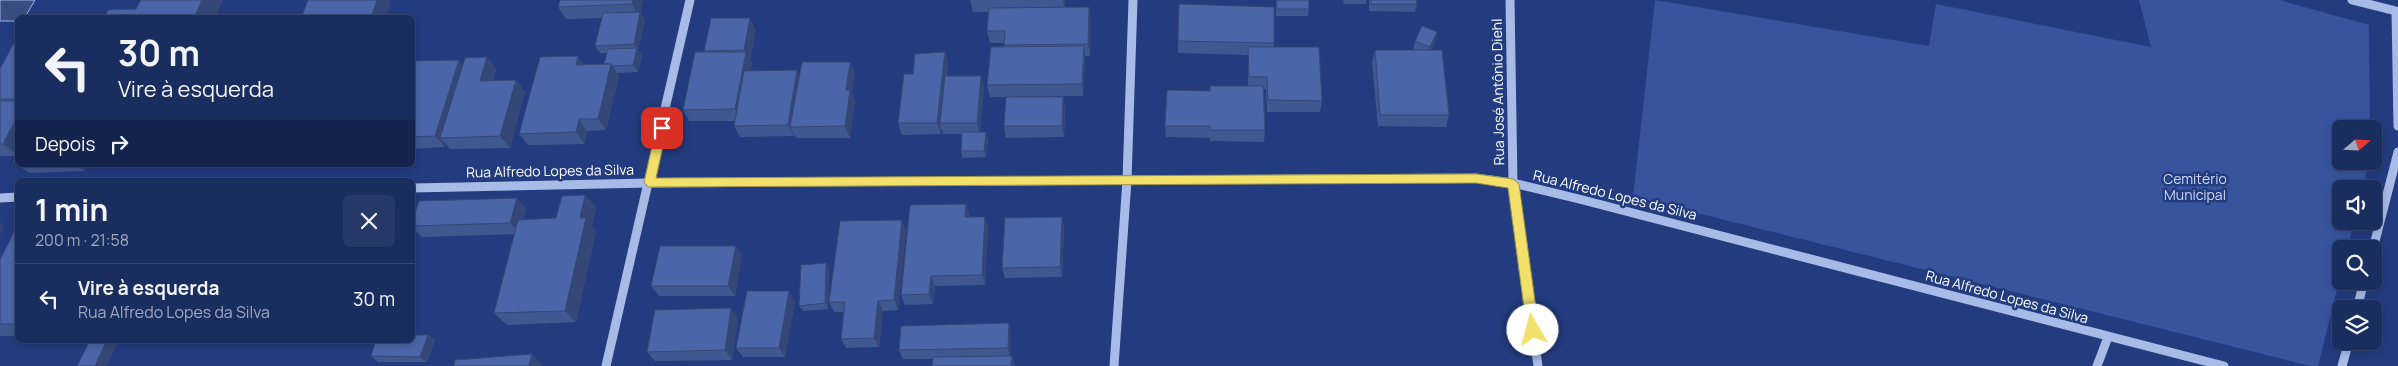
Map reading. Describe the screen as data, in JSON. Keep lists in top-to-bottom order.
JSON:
{
  "streets": {
    "street": ["Rua José Antônio Diehl", "Rua Alfredo Lopes da Silva"]
  },
  "crossings": [
    ["Rua José Antônio Diehl", "Rua Alfredo Lopes da Silva"]
  ],
  "parks": ["Cemitério Municipal"],
  "north": "right",
  "page": {
    "turn": ["30 m", "Vire à esquerda"],
    "then": "Depois",
    "heading": ["1 min", "200 m · 21:58"],
    "list": [
      {
        "name": "Vire à esquerda",
        "note": "Rua Alfredo Lopes da Silva",
        "value": "30 m"
      }
    ]
  }
}
